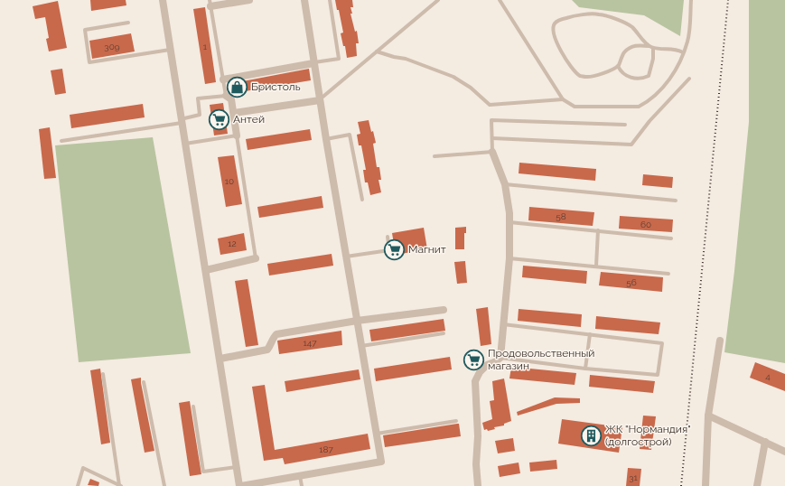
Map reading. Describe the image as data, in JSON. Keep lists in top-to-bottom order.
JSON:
{
  "places": {
    "shop": ["Бристоль"],
    "supermarket": ["Антей", "Магнит", "Продовольственный магазин"],
    "building": ["ЖК \"Нормандия\" (долгострой)"]
  },
  "house_numbers": [
    "309",
    "1",
    "10",
    "58",
    "60",
    "12",
    "56",
    "147",
    "4",
    "187",
    "31"
  ]
}
